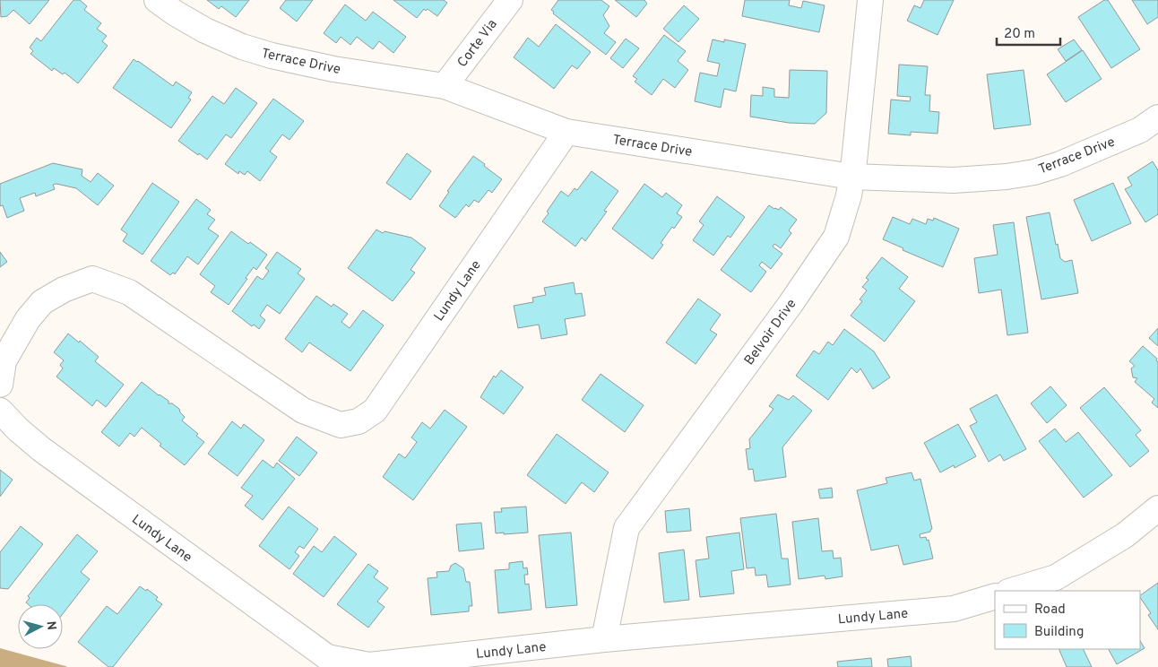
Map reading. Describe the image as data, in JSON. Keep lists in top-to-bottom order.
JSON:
{
  "streets": {
    "street": [
      "Corte Via",
      "Terrace Drive",
      "Lundy Lane",
      "Belvoir Drive"
    ]
  },
  "crossings": [
    ["Corte Via", "Terrace Drive"],
    ["Terrace Drive", "Lundy Lane"],
    ["Terrace Drive", "Belvoir Drive"],
    ["Lundy Lane", "Belvoir Drive"]
  ],
  "legend": ["Road", "Building"],
  "scale_bar": "20 m",
  "north": "right"
}
